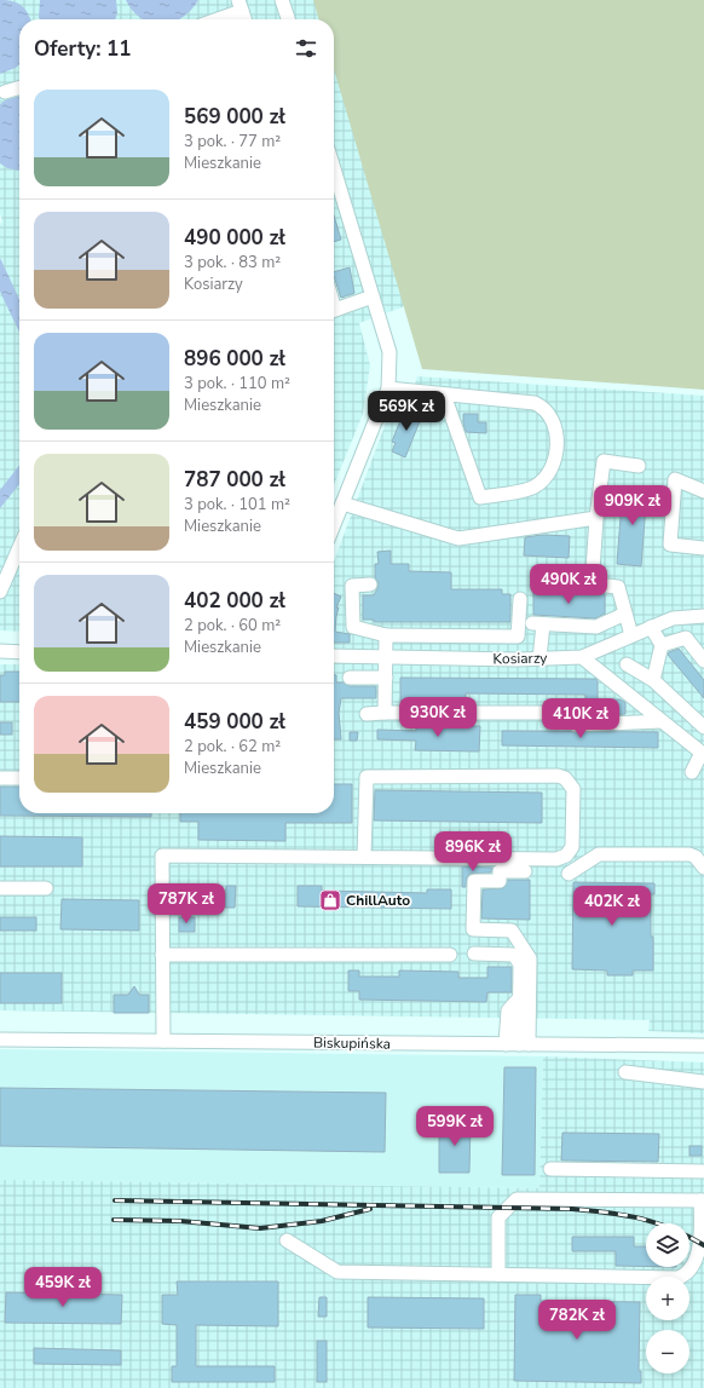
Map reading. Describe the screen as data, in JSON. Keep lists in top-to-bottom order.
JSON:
{
  "streets": {
    "street": ["Kosiarzy", "Biskupińska"]
  },
  "places": {
    "shop": ["ChillAuto"]
  },
  "page": {
    "heading": "Oferty: 11",
    "list": [
      {
        "name": "569 000 zł",
        "note": "3 pok. · 77 m² · Mieszkanie"
      },
      {
        "name": "490 000 zł",
        "note": "3 pok. · 83 m² · Kosiarzy"
      },
      {
        "name": "896 000 zł",
        "note": "3 pok. · 110 m² · Mieszkanie"
      },
      {
        "name": "787 000 zł",
        "note": "3 pok. · 101 m² · Mieszkanie"
      },
      {
        "name": "402 000 zł",
        "note": "2 pok. · 60 m² · Mieszkanie"
      },
      {
        "name": "459 000 zł",
        "note": "2 pok. · 62 m² · Mieszkanie"
      }
    ],
    "price": [
      "569K zł",
      "909K zł",
      "490K zł",
      "930K zł",
      "410K zł",
      "896K zł",
      "787K zł",
      "402K zł",
      "599K zł",
      "459K zł",
      "782K zł"
    ],
    "map_buttons": ["+", "−"]
  }
}
